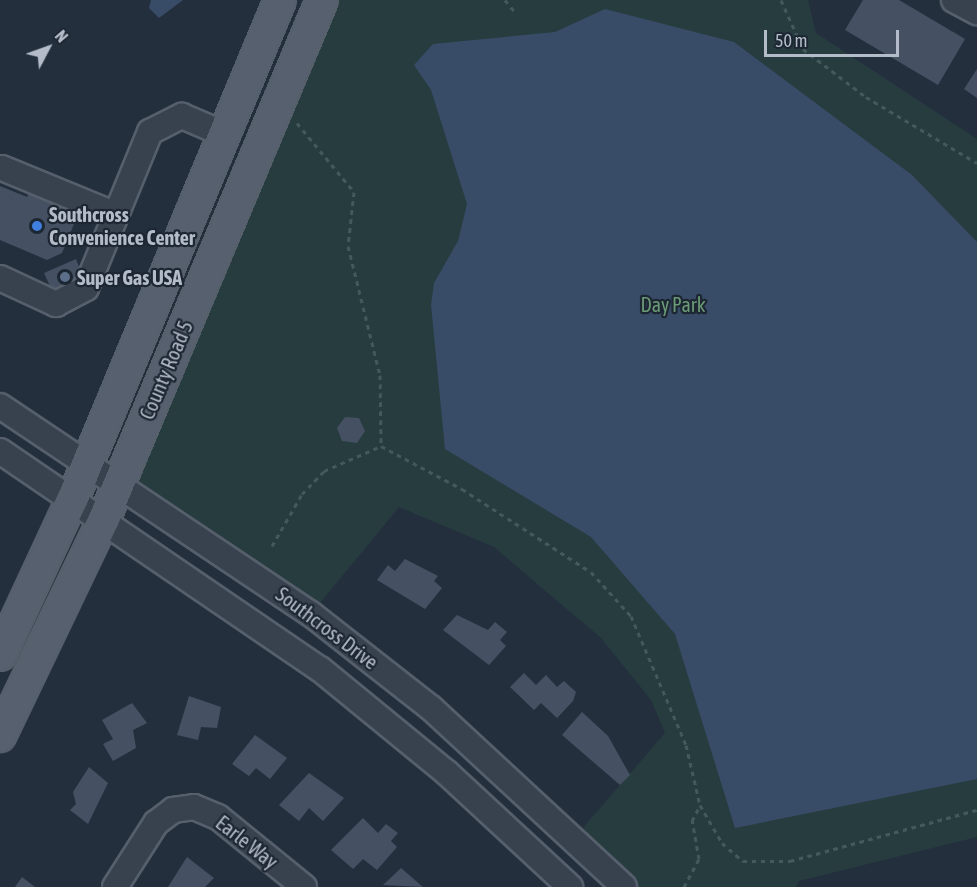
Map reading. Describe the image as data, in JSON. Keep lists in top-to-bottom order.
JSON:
{
  "streets": {
    "main road": ["County Road 5"],
    "street": ["Southcross Drive", "Earle Way"]
  },
  "crossings": [
    ["County Road 5", "Southcross Drive"]
  ],
  "parks": ["Day Park"],
  "places": ["Southcross Convenience Center", "Super Gas USA"],
  "scale_bar": "50 m",
  "north": "top right"
}
